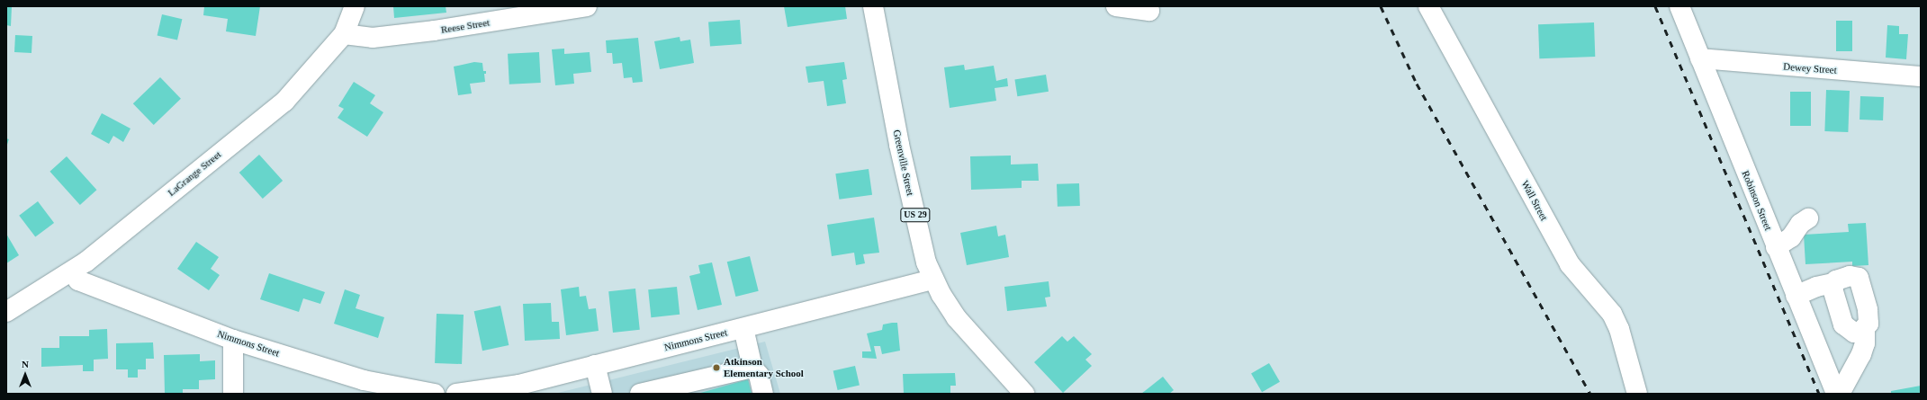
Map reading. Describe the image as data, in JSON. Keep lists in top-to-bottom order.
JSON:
{
  "streets": {
    "street": [
      "Reese Street",
      "Dewey Street",
      "Greenville Street",
      "LaGrange Street",
      "Wall Street",
      "Robinson Street",
      "US 29",
      "Nimmons Street"
    ]
  },
  "crossings": [
    ["Reese Street", "LaGrange Street"],
    ["Dewey Street", "Robinson Street"],
    ["Greenville Street", "Nimmons Street"],
    ["LaGrange Street", "Nimmons Street"]
  ],
  "places": ["Atkinson Elementary School"],
  "north": "top"
}
